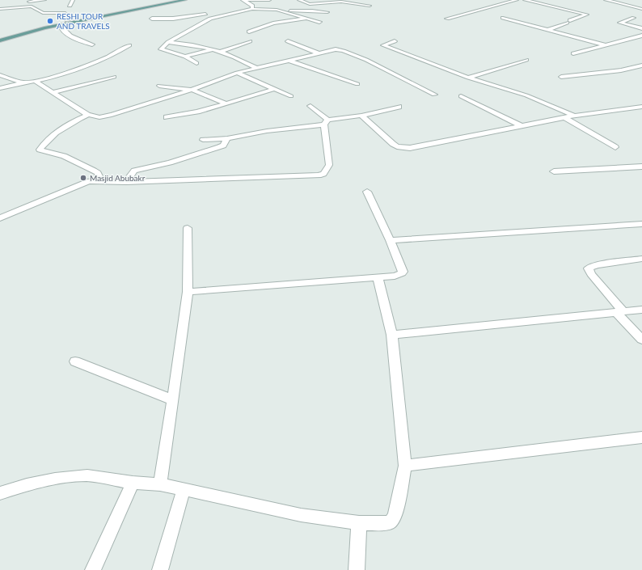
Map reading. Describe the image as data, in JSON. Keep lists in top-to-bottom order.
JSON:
{
  "places": ["RESHI TOUR AND TRAVELS", "Masjid Abubakr"]
}
